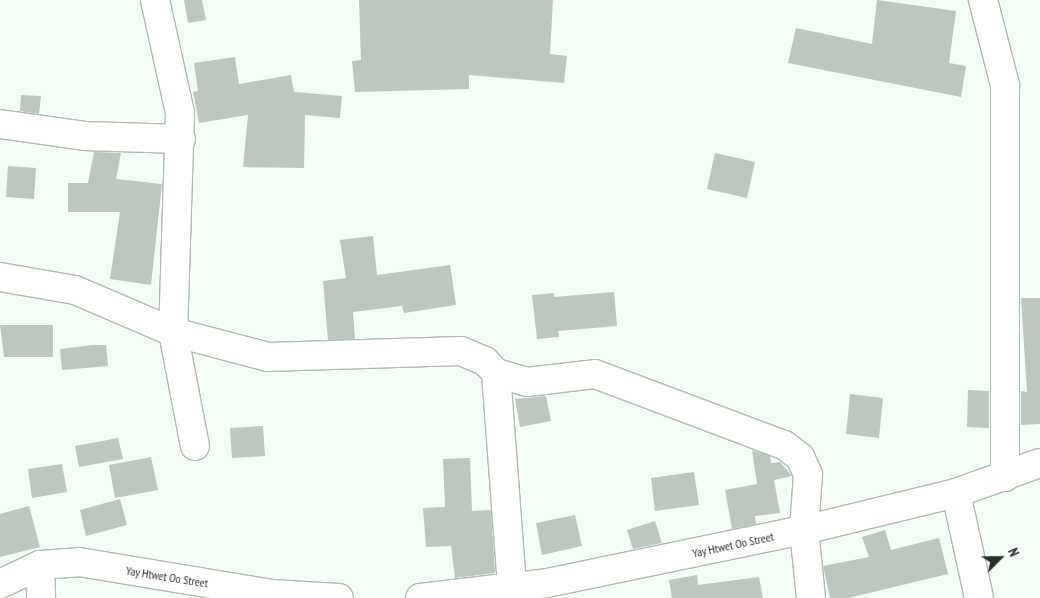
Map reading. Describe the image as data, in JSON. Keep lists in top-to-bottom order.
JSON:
{
  "streets": {
    "street": ["Yay Htwet Oo Street"]
  },
  "north": "top right"
}
